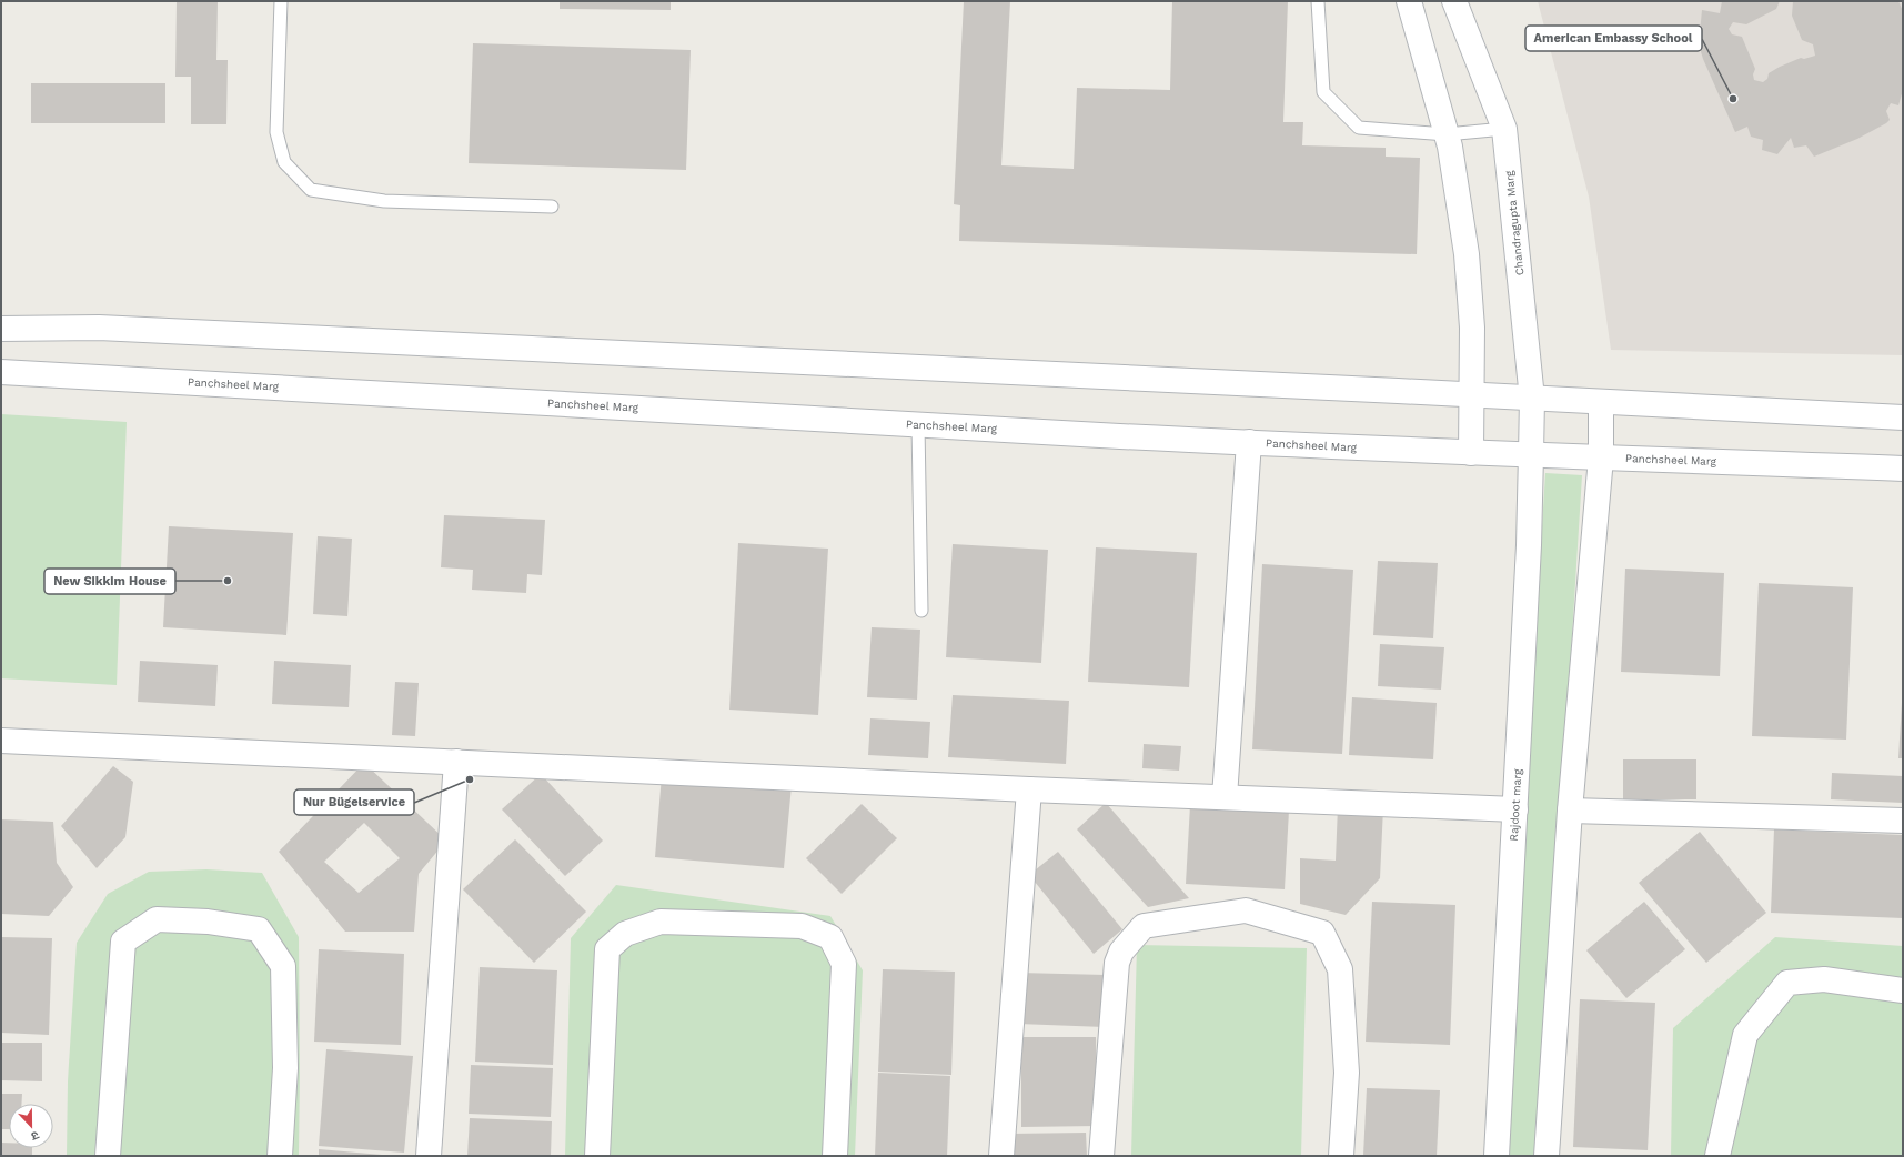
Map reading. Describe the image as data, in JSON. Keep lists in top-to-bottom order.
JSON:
{
  "streets": {
    "street": ["Chandragupta Marg", "Panchsheel Marg", "Rajdoot marg"]
  },
  "crossings": [
    ["Chandragupta Marg", "Panchsheel Marg"],
    ["Chandragupta Marg", "Rajdoot marg"],
    ["Panchsheel Marg", "Rajdoot marg"]
  ],
  "places": ["American Embassy School", "New Sikkim House", "Nur Bügelservice"],
  "north": "bottom"
}
